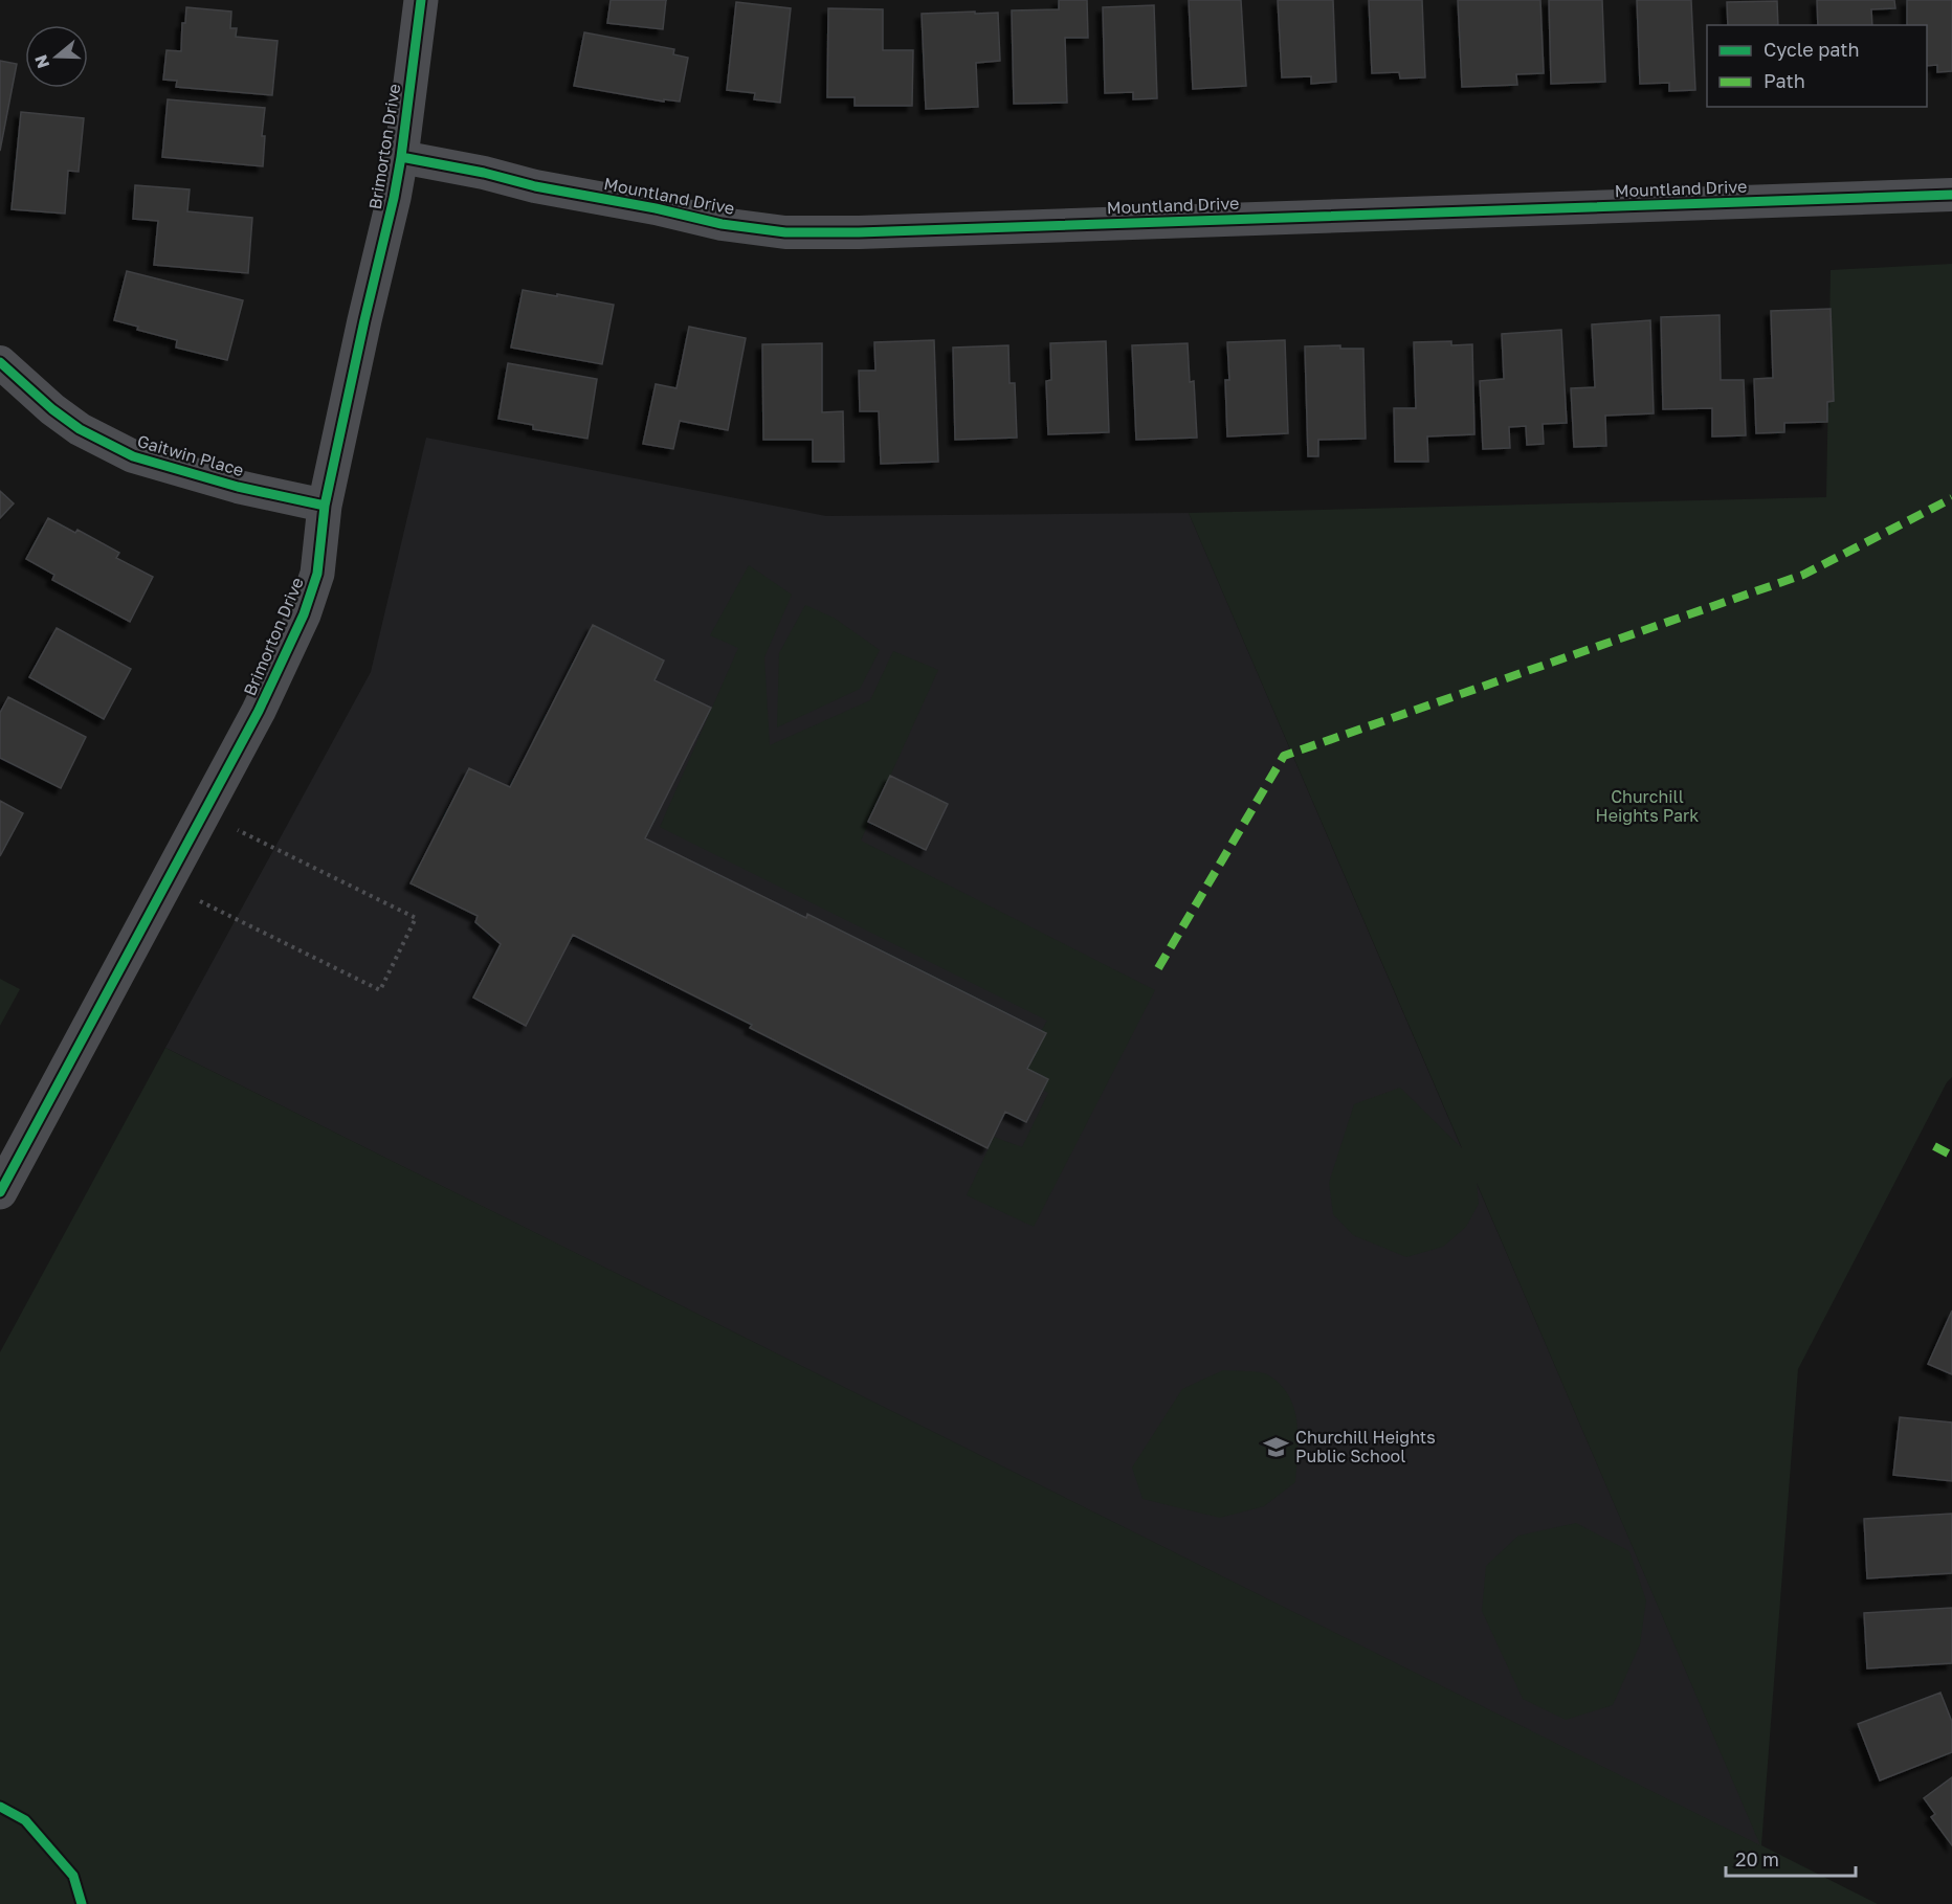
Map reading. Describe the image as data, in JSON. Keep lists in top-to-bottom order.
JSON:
{
  "streets": {
    "street": ["Brimorton Drive", "Mountland Drive", "Gaitwin Place"]
  },
  "crossings": [
    ["Brimorton Drive", "Mountland Drive"],
    ["Brimorton Drive", "Gaitwin Place"]
  ],
  "parks": ["Churchill Heights Park"],
  "places": {
    "school or university": ["Churchill Heights Public School"]
  },
  "legend": ["Cycle path", "Path"],
  "scale_bar": "20 m",
  "north": "left"
}
